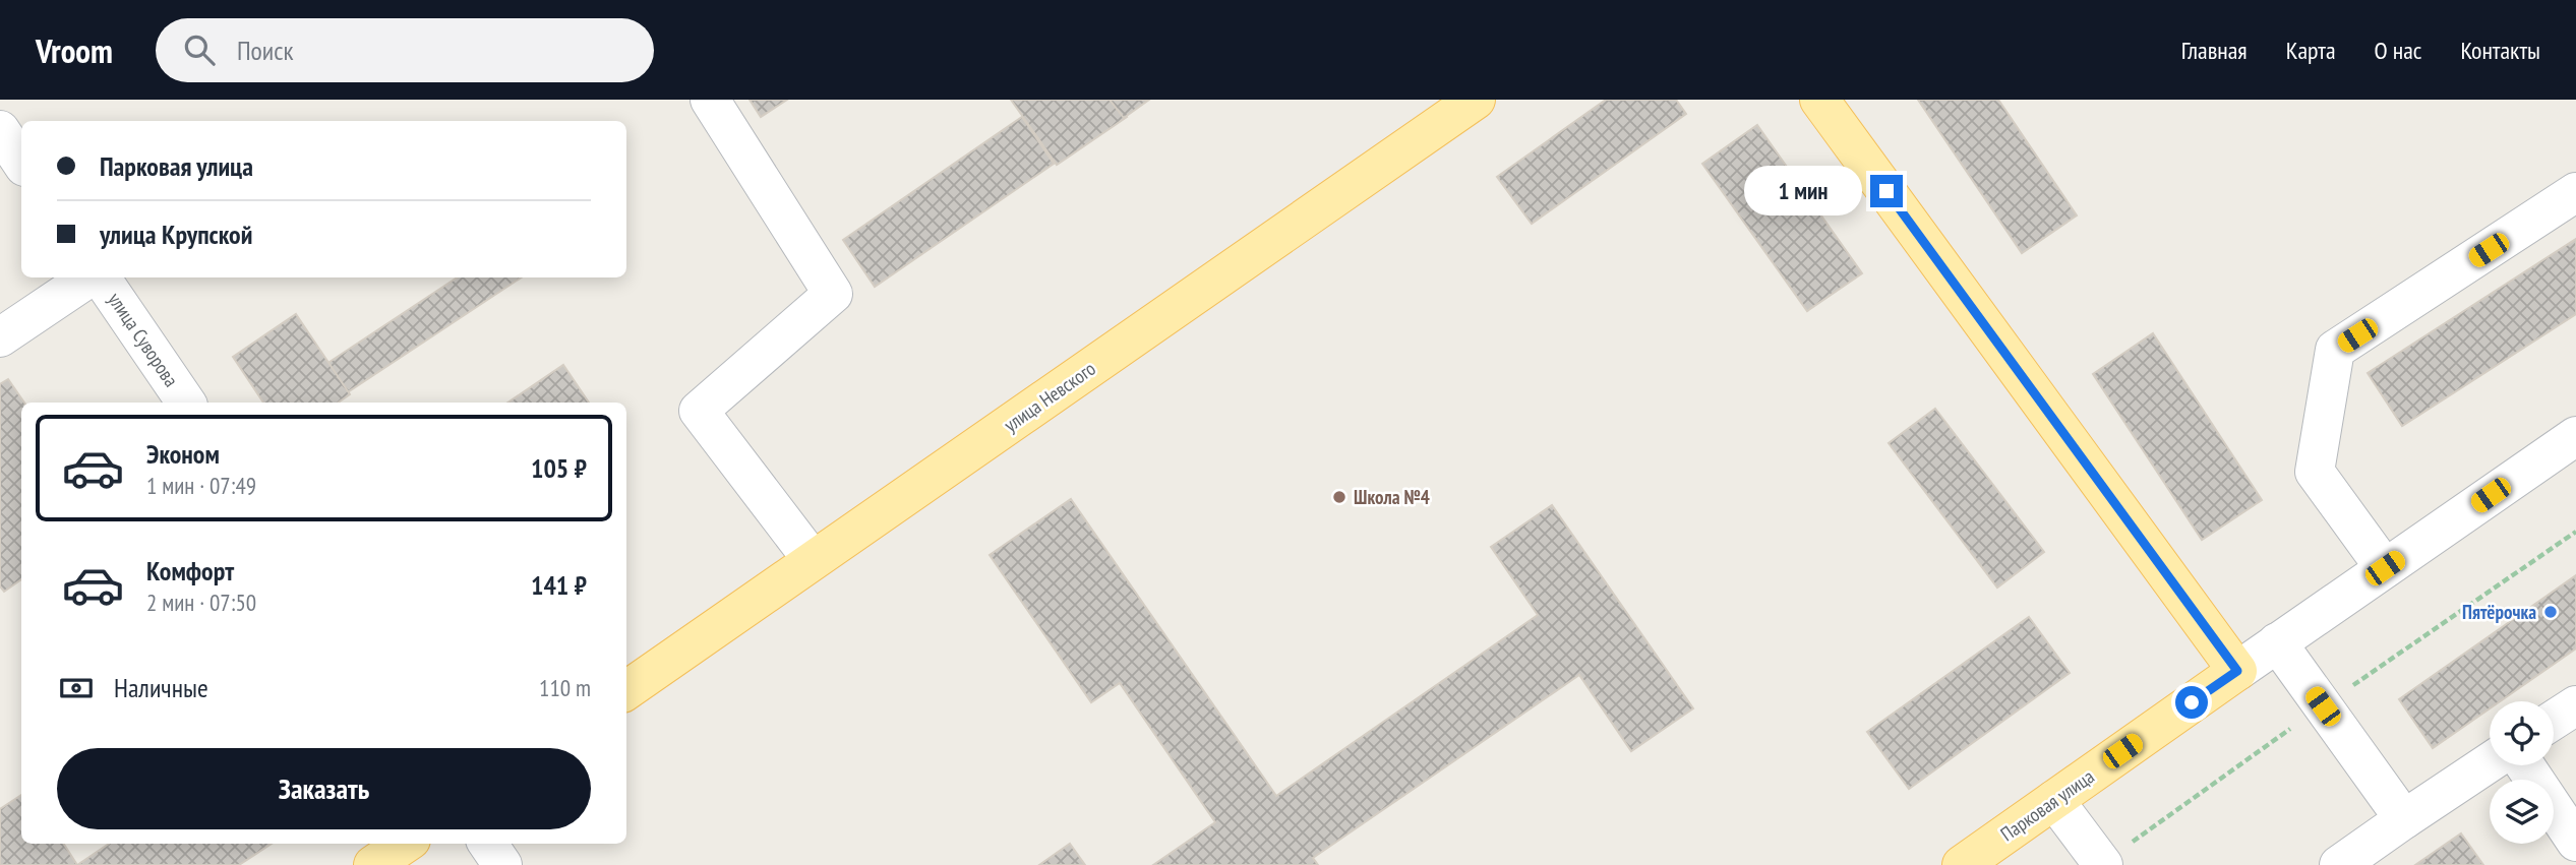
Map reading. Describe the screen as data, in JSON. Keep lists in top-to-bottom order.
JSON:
{
  "streets": {
    "main road": ["улица Невского", "Парковая улица"],
    "street": ["улица Суворова"]
  },
  "places": ["Школа №4", "Пятёрочка"],
  "page": {
    "header": "Vroom",
    "search": "Поиск",
    "nav": [
      "Главная",
      "Карта",
      "О нас",
      "Контакты"
    ],
    "banner": ["Парковая улица", "улица Крупской"],
    "bubble": "1 мин",
    "list": [
      {
        "name": "Эконом",
        "note": "1 мин · 07:49",
        "value": "105 ₽"
      },
      {
        "name": "Комфорт",
        "note": "2 мин · 07:50",
        "value": "141 ₽"
      }
    ],
    "pay": ["Наличные", "110 m"],
    "buttons": "Заказать"
  }
}
